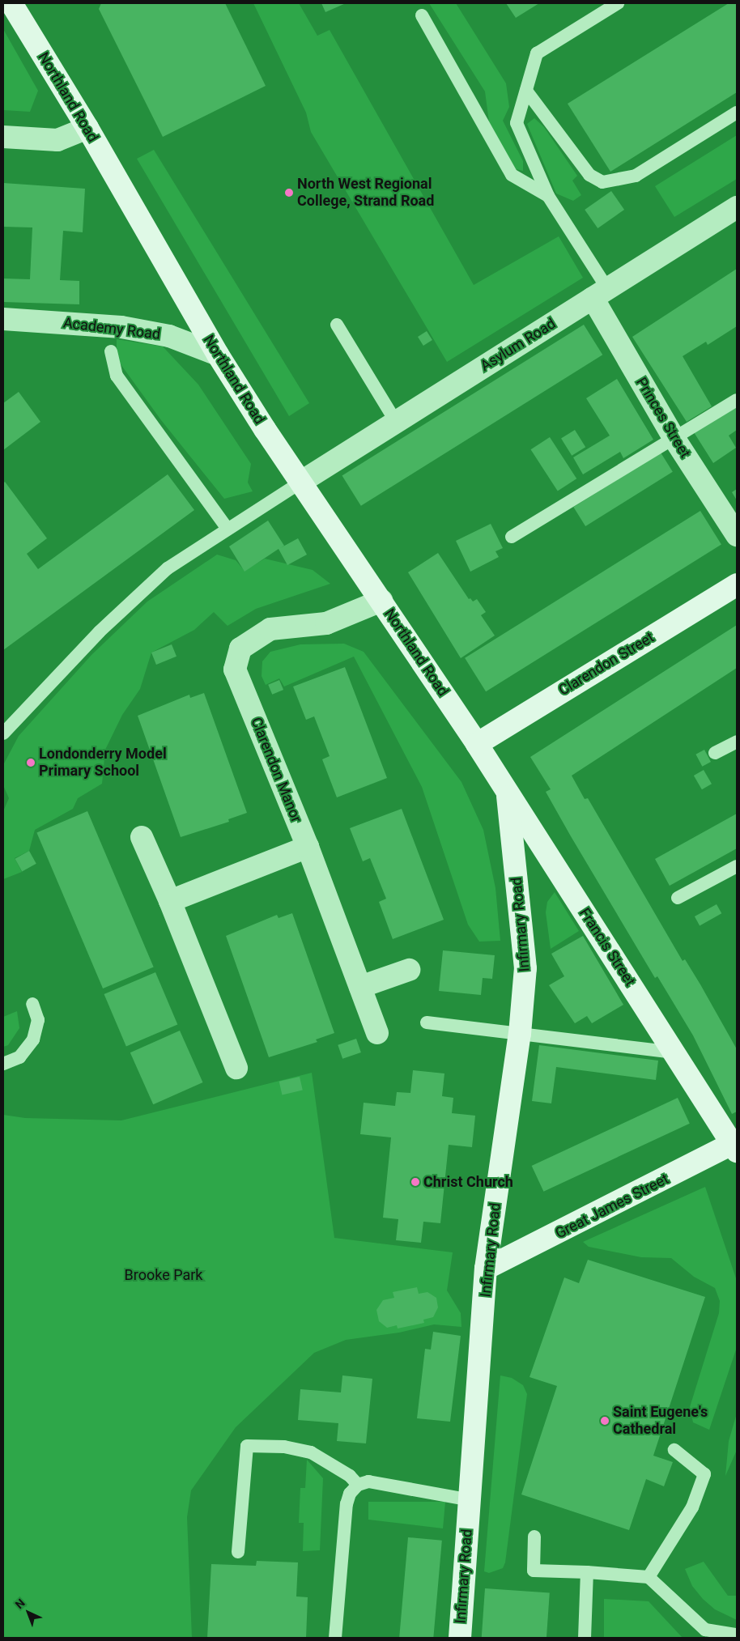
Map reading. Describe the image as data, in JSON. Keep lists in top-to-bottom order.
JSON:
{
  "streets": {
    "main road": [
      "Northland Road",
      "Clarendon Street",
      "Infirmary Road",
      "Francis Street",
      "Great James Street"
    ],
    "street": [
      "Academy Road",
      "Asylum Road",
      "Princes Street",
      "Clarendon Manor"
    ]
  },
  "crossings": [
    ["Northland Road", "Academy Road"],
    ["Northland Road", "Asylum Road"],
    ["Northland Road", "Clarendon Street"],
    ["Northland Road", "Clarendon Manor"],
    ["Northland Road", "Francis Street"],
    ["Asylum Road", "Princes Street"],
    ["Clarendon Street", "Francis Street"],
    ["Infirmary Road", "Francis Street"],
    ["Infirmary Road", "Great James Street"],
    ["Francis Street", "Great James Street"]
  ],
  "parks": ["Brooke Park"],
  "places": [
    "North West Regional College, Strand Road",
    "Londonderry Model Primary School",
    "Christ Church",
    "Saint Eugene's Cathedral"
  ],
  "north": "top left"
}
